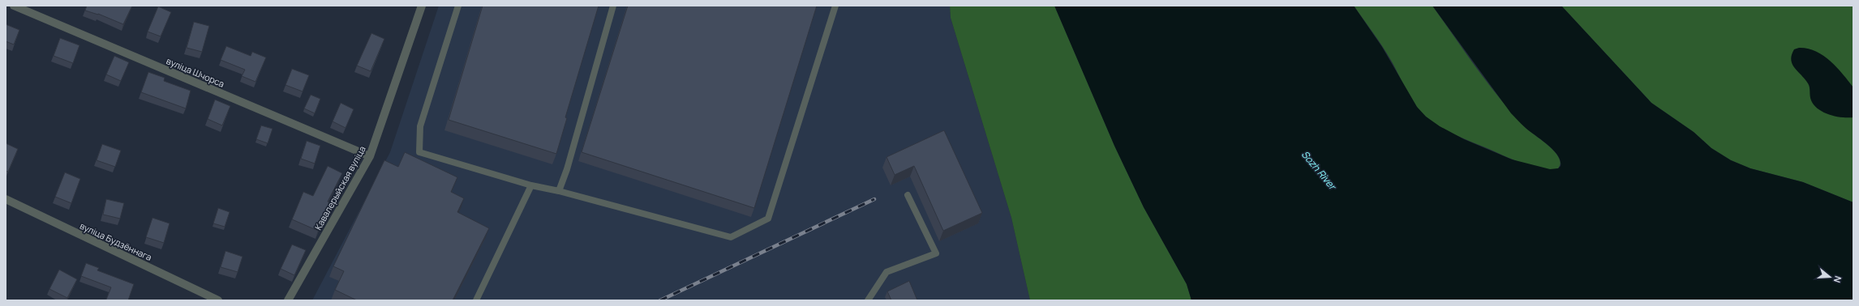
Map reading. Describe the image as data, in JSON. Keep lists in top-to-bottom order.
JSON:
{
  "streets": {
    "street": ["вуліца Шчорса", "Кавалерыйская вуліца", "вуліца Будзённага"]
  },
  "crossings": [
    ["вуліца Шчорса", "Кавалерыйская вуліца"]
  ],
  "water": ["Sozh River"],
  "north": "right"
}
